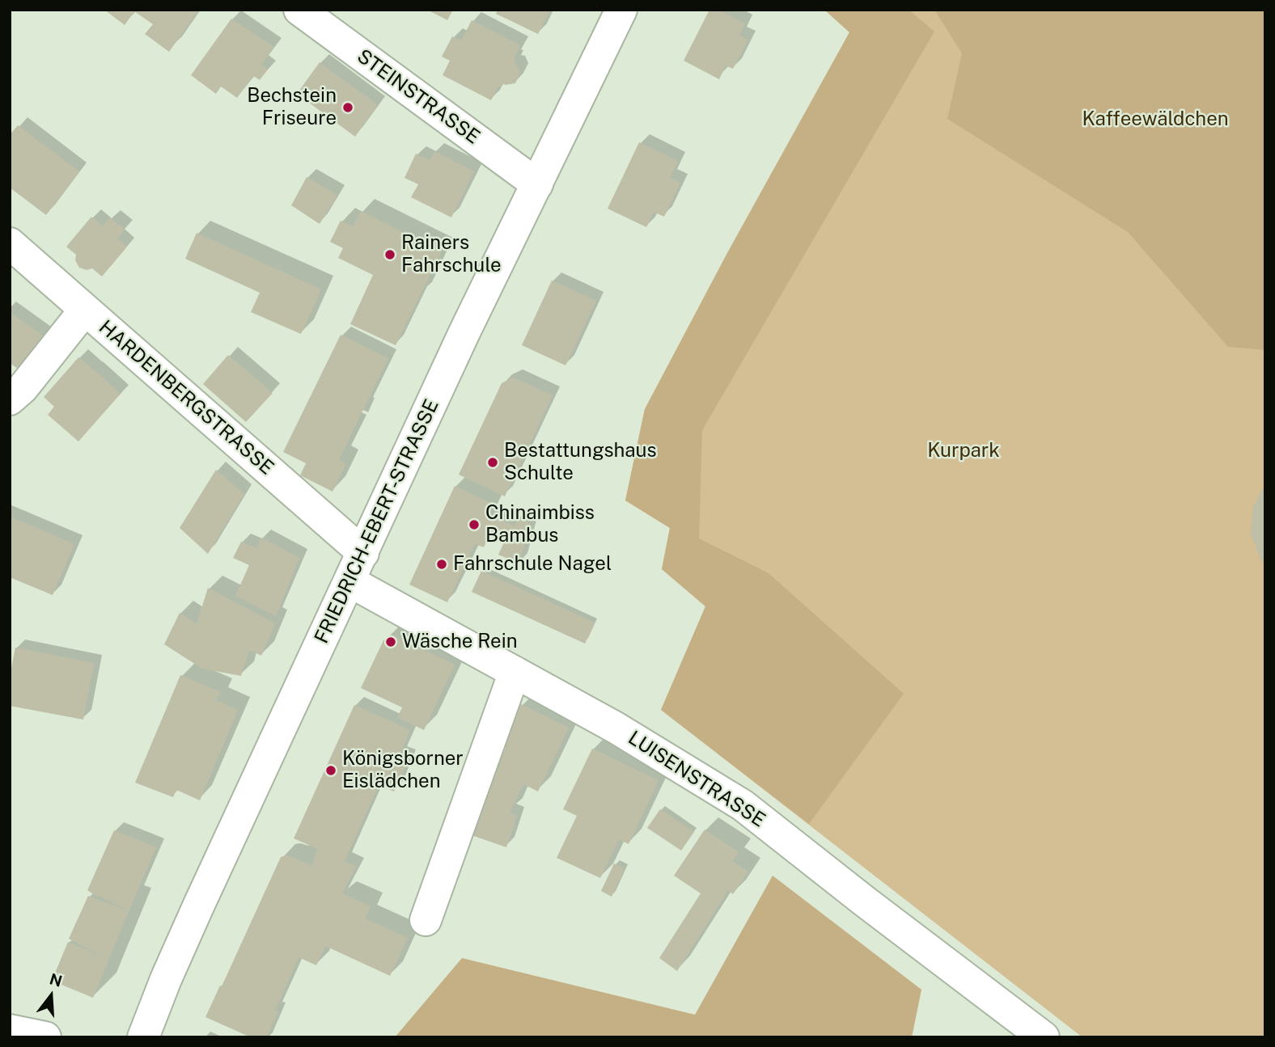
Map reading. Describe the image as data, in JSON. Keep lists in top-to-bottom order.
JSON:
{
  "streets": {
    "street": [
      "STEINSTRASSE",
      "HARDENBERGSTRASSE",
      "FRIEDRICH-EBERT-STRASSE",
      "LUISENSTRASSE"
    ]
  },
  "crossings": [
    ["STEINSTRASSE", "FRIEDRICH-EBERT-STRASSE"],
    ["HARDENBERGSTRASSE", "FRIEDRICH-EBERT-STRASSE"],
    ["FRIEDRICH-EBERT-STRASSE", "LUISENSTRASSE"]
  ],
  "parks": ["Kaffeewäldchen", "Kurpark"],
  "places": [
    "Bechstein Friseure",
    "Rainers Fahrschule",
    "Bestattungshaus Schulte",
    "Chinaimbiss Bambus",
    "Fahrschule Nagel",
    "Wäsche Rein",
    "Königsborner Eislädchen"
  ],
  "north": "top"
}
